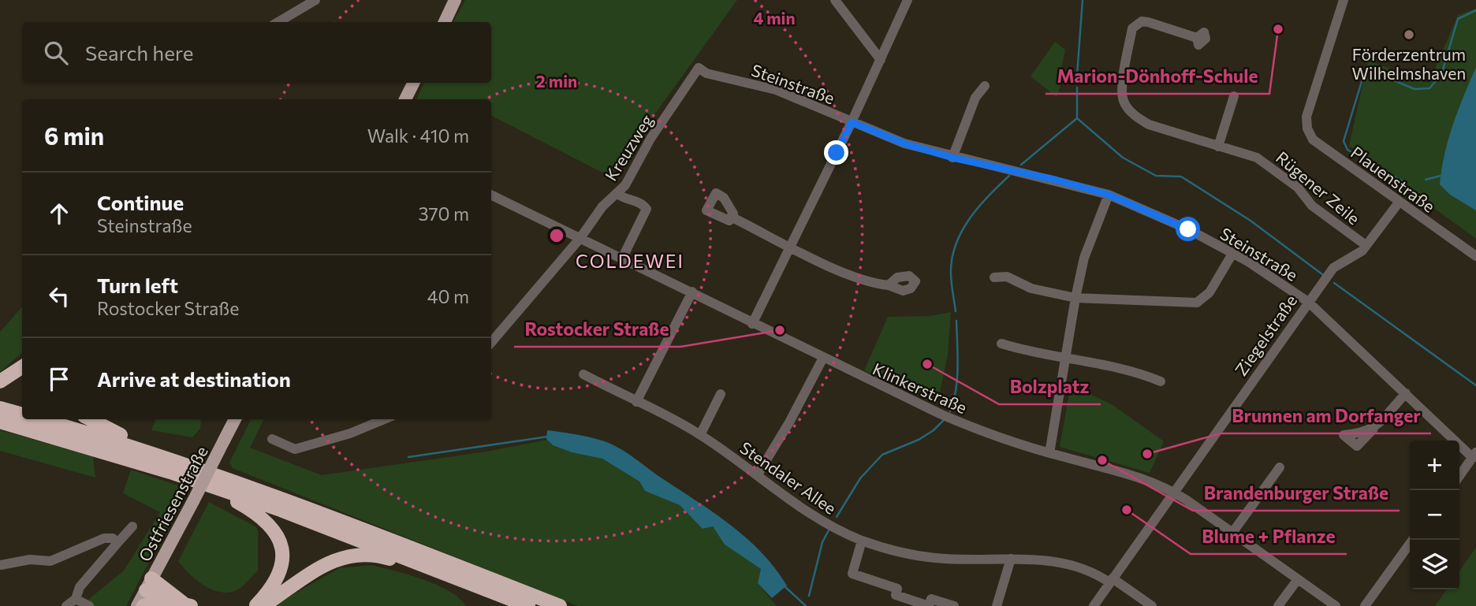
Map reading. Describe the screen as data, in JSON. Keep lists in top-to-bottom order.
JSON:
{
  "streets": {
    "main road": ["Ostfriesenstraße"],
    "street": [
      "Steinstraße",
      "Kreuzweg",
      "Plauenstraße",
      "Rügener Zeile",
      "Ziegelstraße",
      "Klinkerstraße",
      "Stendaler Allee"
    ]
  },
  "crossings": [
    ["Steinstraße", "Kreuzweg"],
    ["Steinstraße", "Ziegelstraße"],
    ["Kreuzweg", "Klinkerstraße"],
    ["Plauenstraße", "Ziegelstraße"],
    ["Rügener Zeile", "Ziegelstraße"],
    ["Ziegelstraße", "Klinkerstraße"],
    ["Ziegelstraße", "Stendaler Allee"]
  ],
  "districts": ["COLDEWEI"],
  "places": [
    "Marion-Dönhoff-Schule",
    "Förderzentrum Wilhelmshaven",
    "Rostocker Straße",
    "Bolzplatz",
    "Brunnen am Dorfanger",
    "Brandenburger Straße",
    "Blume + Pflanze"
  ],
  "page": {
    "search": "Search here",
    "heading": ["6 min", "Walk · 410 m"],
    "list": [
      ["Continue", "Steinstraße", "370 m"],
      ["Turn left", "Rostocker Straße", "40 m"],
      "Arrive at destination"
    ],
    "map_buttons": ["+", "−"]
  },
  "rings": ["4 min", "2 min"]
}
